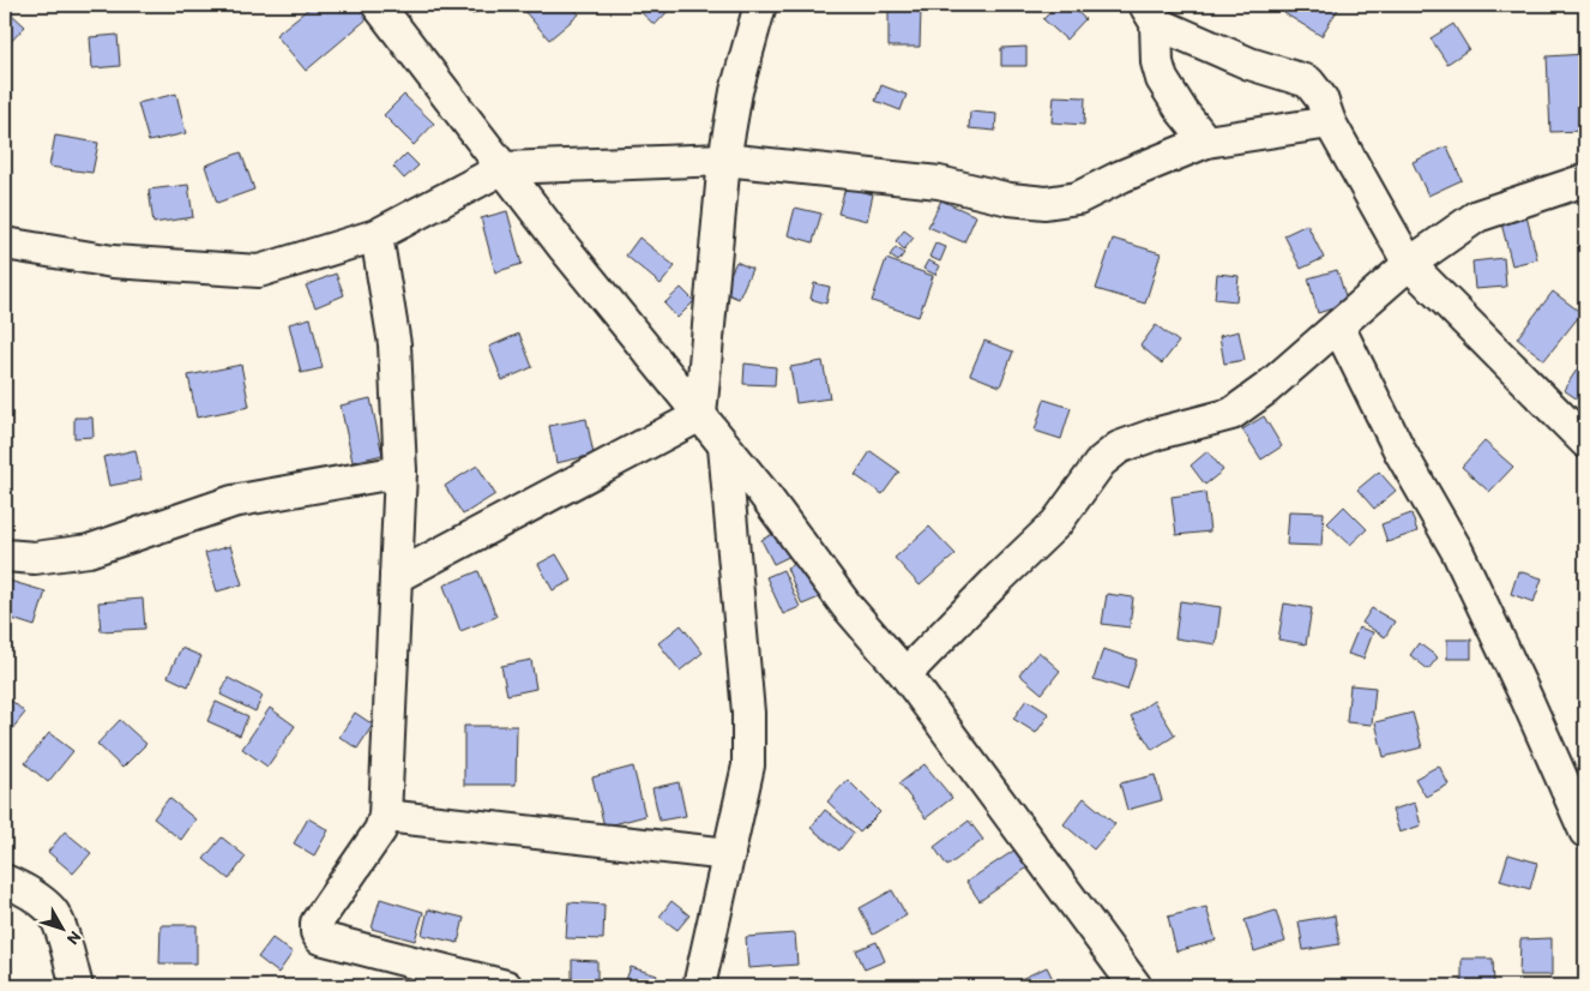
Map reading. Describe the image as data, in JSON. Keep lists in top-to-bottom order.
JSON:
{
  "north": "bottom right"
}
